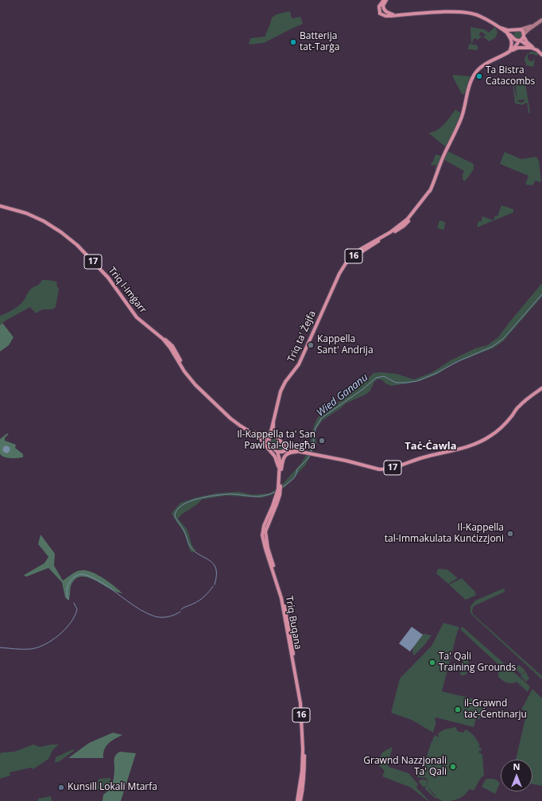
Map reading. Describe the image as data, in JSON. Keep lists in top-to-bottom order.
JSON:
{
  "streets": {
    "main road": [
      "16",
      "17",
      "Triq l-Imġarr",
      "Triq ta' Żejfa",
      "Triq Buqana"
    ]
  },
  "crossings": [
    ["16", "17"],
    ["16", "Triq l-Imġarr"],
    ["16", "Triq ta' Żejfa"],
    ["16", "Triq Buqana"],
    ["17", "Triq Buqana"],
    ["Triq l-Imġarr", "Triq ta' Żejfa"],
    ["Triq l-Imġarr", "Triq Buqana"]
  ],
  "districts": ["Taċ-Ċawla"],
  "water": ["Wied Gananu"],
  "places": [
    "Batterija tat-Tarġa",
    "Ta Bistra Catacombs",
    "Kappella Sant' Andrija",
    "Il-Kappella ta' San Pawl tal-Qliegħa",
    "Il-Kappella tal-Immakulata Kunċizzjoni",
    "Ta' Qali Training Grounds",
    "il-Grawnd taċ-Ċentinarju",
    "Grawnd Nazzjonali Ta' Qali",
    "Kunsill Lokali Mtarfa"
  ],
  "north": "top"
}
